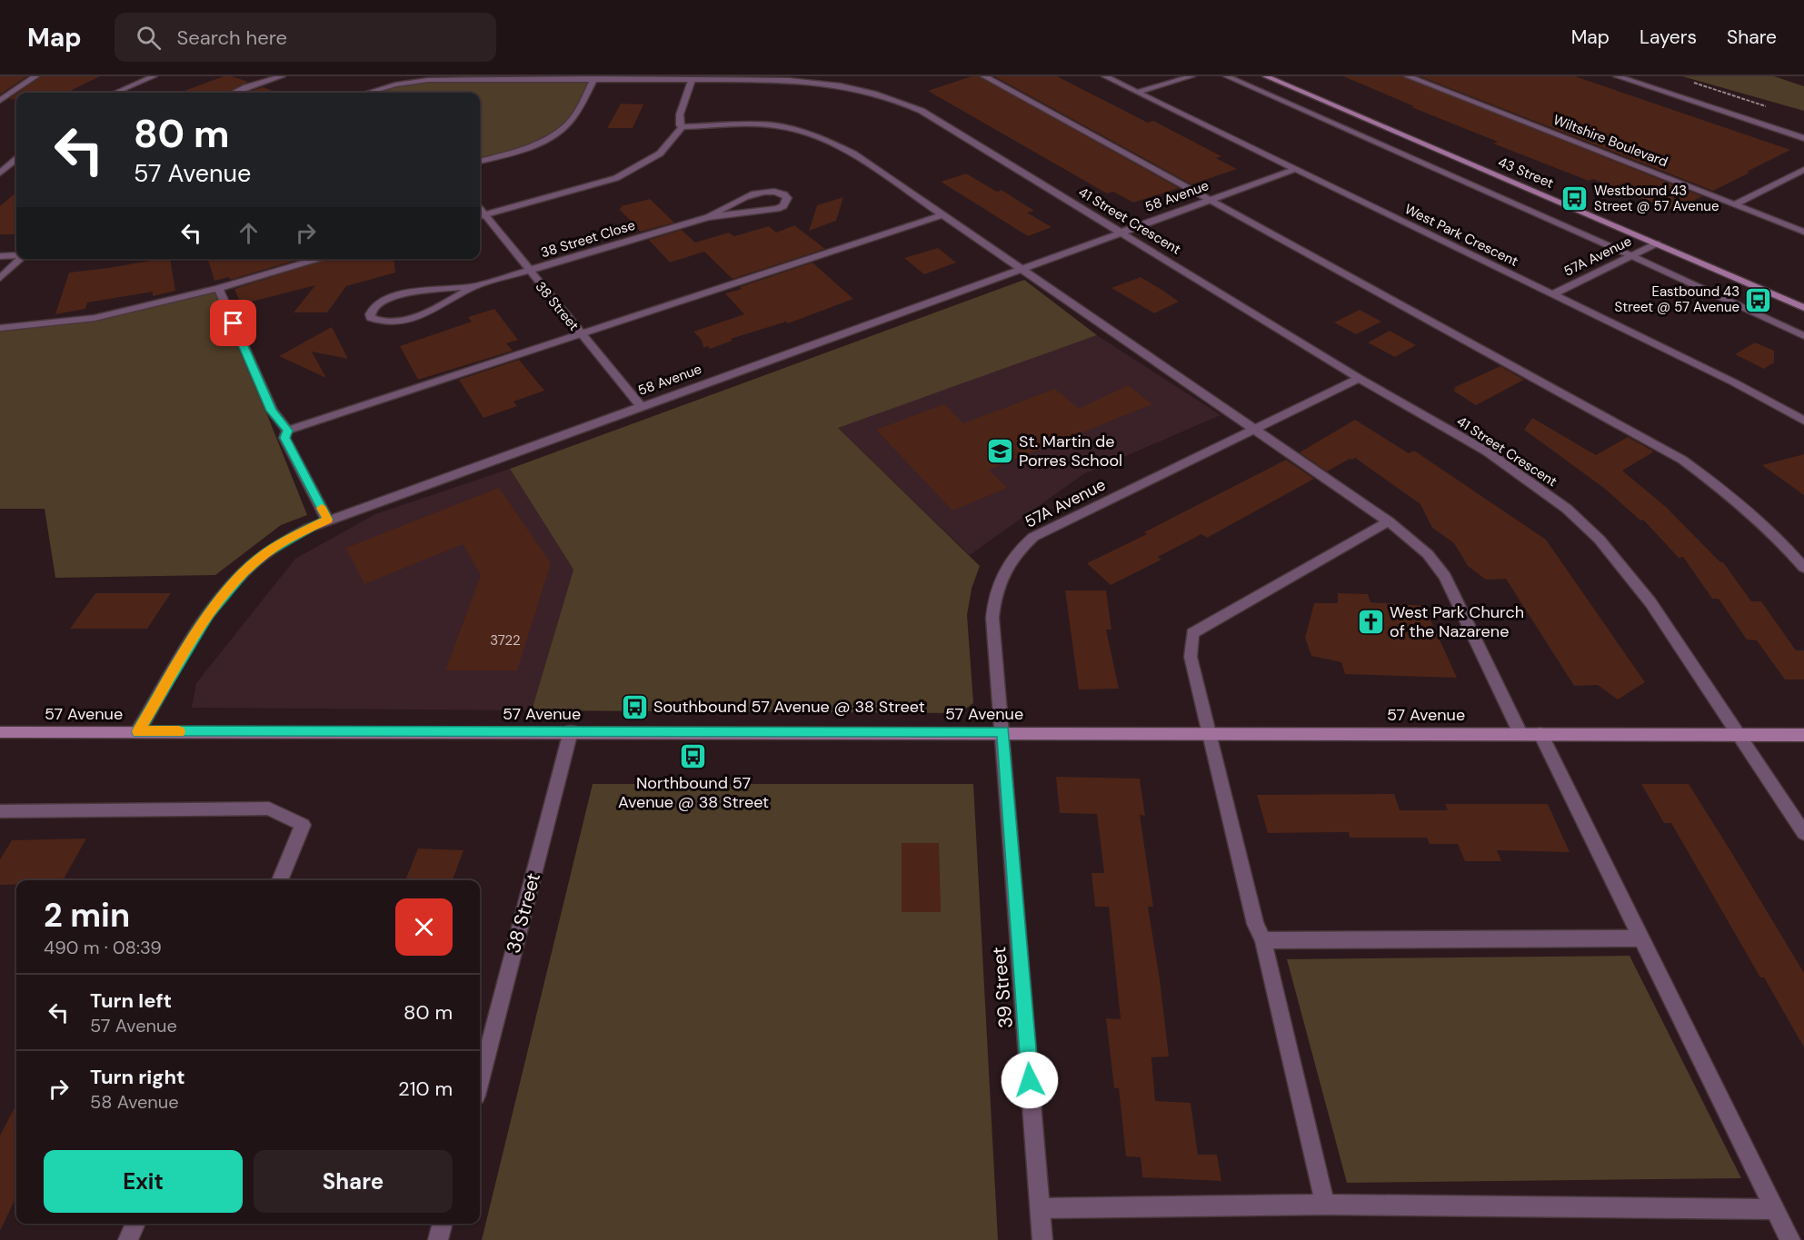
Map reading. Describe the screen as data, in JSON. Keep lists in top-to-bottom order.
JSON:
{
  "streets": {
    "street": [
      "Wiltshire Boulevard",
      "43 Street",
      "58 Avenue",
      "41 Street Crescent",
      "West Park Crescent",
      "38 Street Close",
      "57A Avenue",
      "38 Street",
      "57 Avenue",
      "39 Street"
    ]
  },
  "crossings": [
    ["43 Street", "57A Avenue"],
    ["58 Avenue", "41 Street Crescent"],
    ["58 Avenue", "West Park Crescent"],
    ["58 Avenue", "38 Street"],
    ["58 Avenue", "57 Avenue"],
    ["41 Street Crescent", "57A Avenue"],
    ["41 Street Crescent", "57 Avenue"],
    ["West Park Crescent", "57A Avenue"],
    ["38 Street Close", "38 Street"],
    ["57A Avenue", "57 Avenue"],
    ["57A Avenue", "39 Street"],
    ["38 Street", "57 Avenue"],
    ["57 Avenue", "39 Street"]
  ],
  "places": {
    "bus stop": [
      "Westbound 43 Street @ 57 Avenue",
      "Eastbound 43 Street @ 57 Avenue",
      "Southbound 57 Avenue @ 38 Street",
      "Northbound 57 Avenue @ 38 Street"
    ],
    "school or university": ["St. Martin de Porres School"],
    "church": ["West Park Church of the Nazarene"]
  },
  "house_numbers": ["3722"],
  "page": {
    "header": "Map",
    "search": "Search here",
    "nav": ["Map", "Layers", "Share"],
    "turn": ["80 m", "57 Avenue"],
    "heading": ["2 min", "490 m · 08:39"],
    "list": [
      {
        "name": "Turn left",
        "note": "57 Avenue",
        "value": "80 m"
      },
      {
        "name": "Turn right",
        "note": "58 Avenue",
        "value": "210 m"
      }
    ],
    "buttons": ["Exit", "Share"]
  }
}
